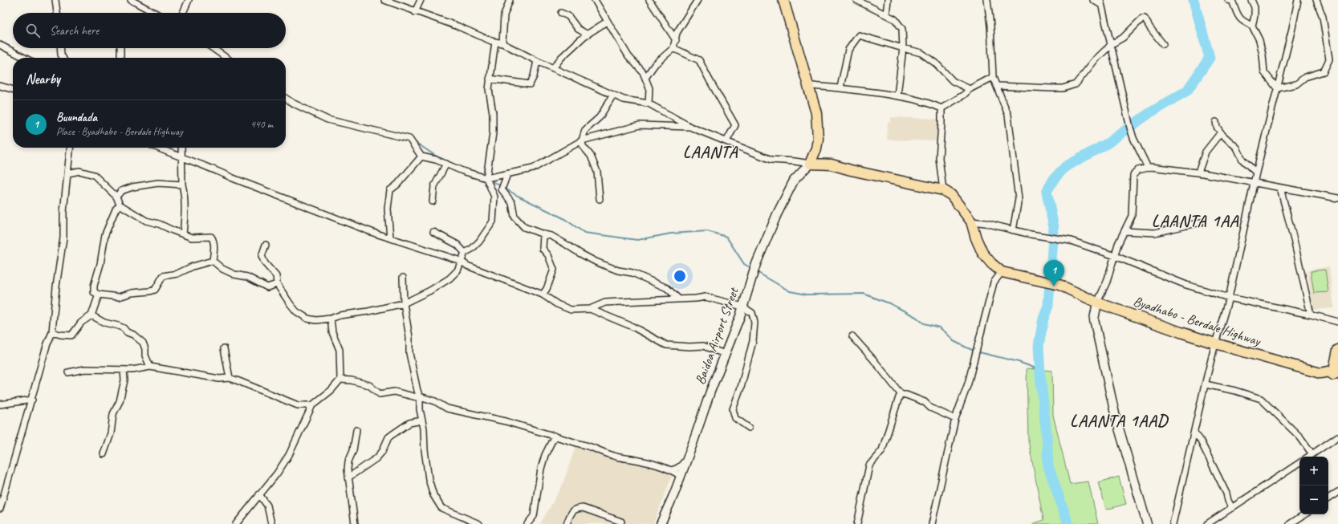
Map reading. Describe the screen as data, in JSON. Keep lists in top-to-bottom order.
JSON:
{
  "streets": {
    "main road": ["Byadhabo - Berdale Highway"],
    "street": ["Baidoa Airport Street"]
  },
  "districts": ["LAANTA", "LAANTA 1AA", "LAANTA 1AAD"],
  "page": {
    "search": "Search here",
    "heading": "Nearby",
    "list": [
      {
        "mark": "1",
        "name": "Buundada",
        "note": "Place · Byadhabo - Berdale Highway",
        "value": "440 m"
      }
    ],
    "pins": "1",
    "map_buttons": ["+", "−"]
  }
}
